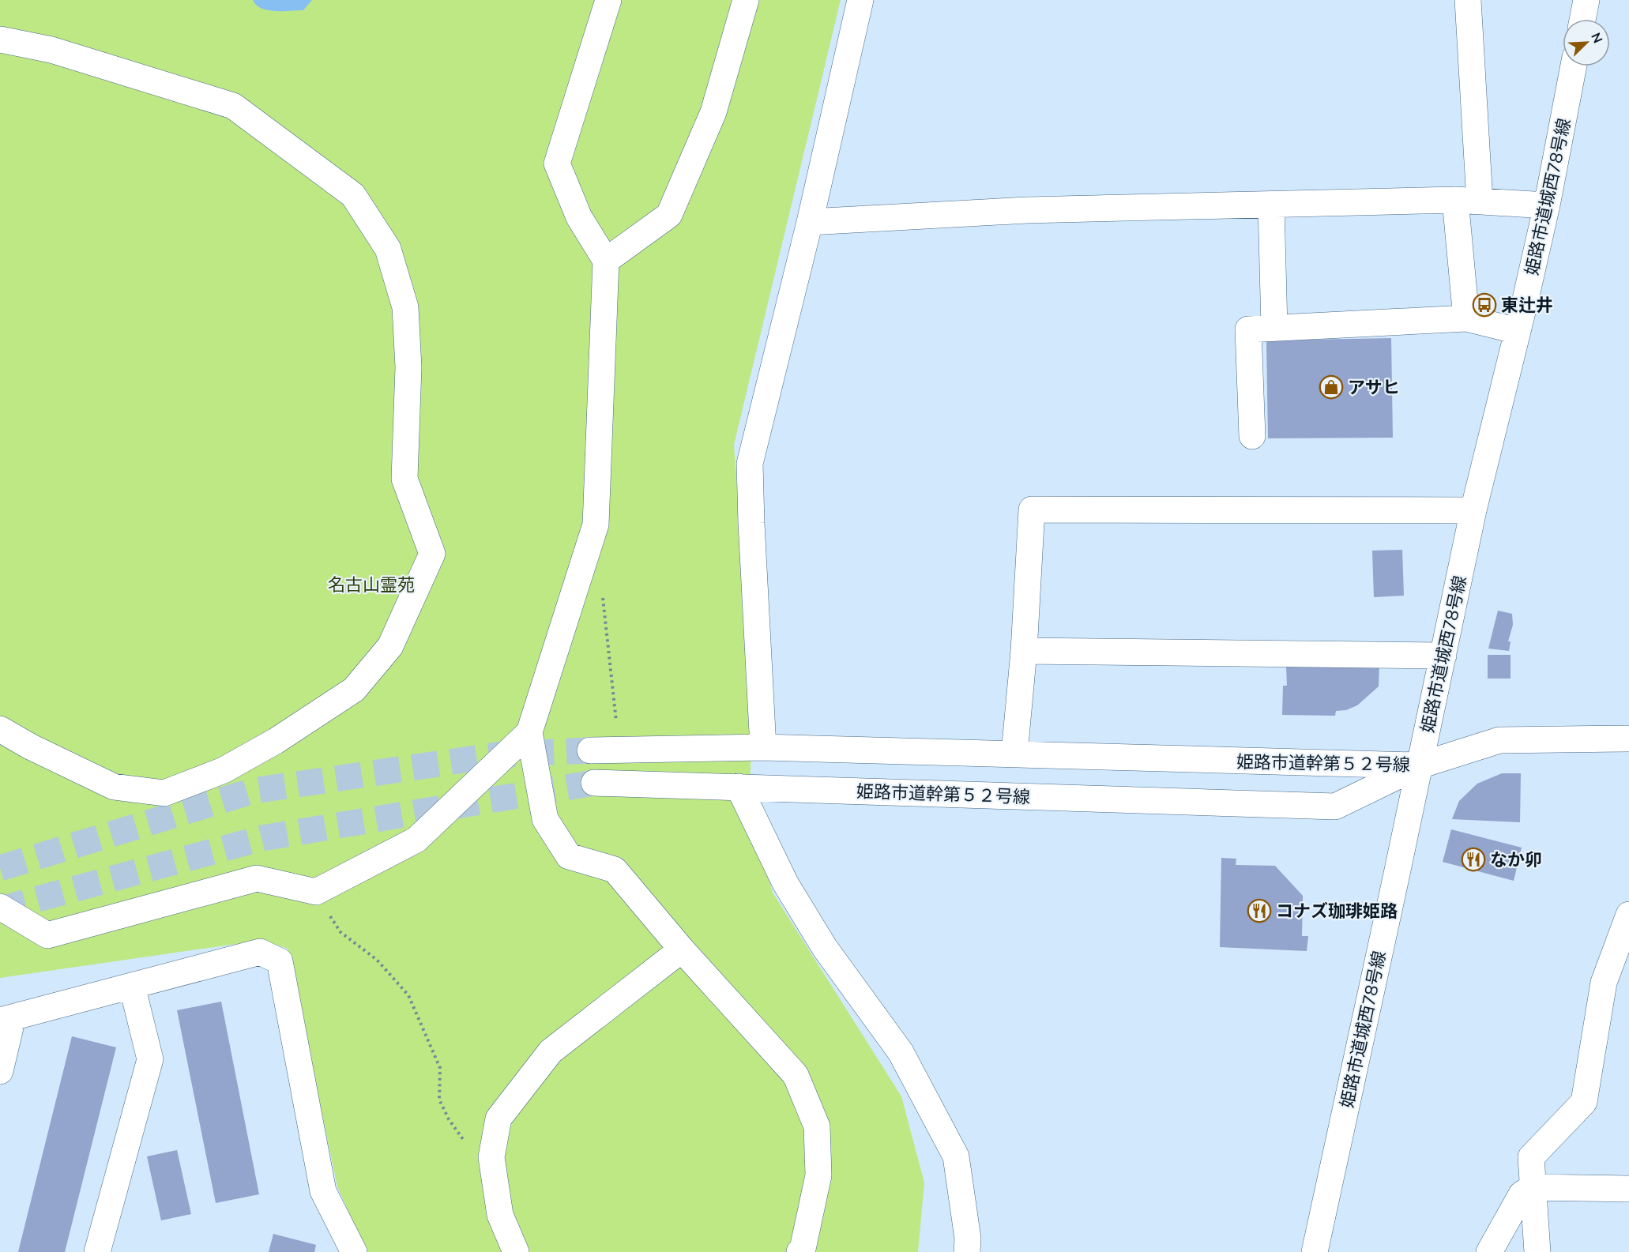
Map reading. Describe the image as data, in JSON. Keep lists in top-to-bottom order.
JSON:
{
  "streets": {
    "street": ["姫路市道城西78号線", "姫路市道幹第５２号線"]
  },
  "crossings": [
    ["姫路市道城西78号線", "姫路市道幹第５２号線"]
  ],
  "parks": ["名古山霊苑"],
  "places": {
    "bus stop": ["東辻井"],
    "shop": ["アサヒ"],
    "restaurant": ["なか卯", "コナズ珈琲姫路"]
  },
  "north": "top right"
}
